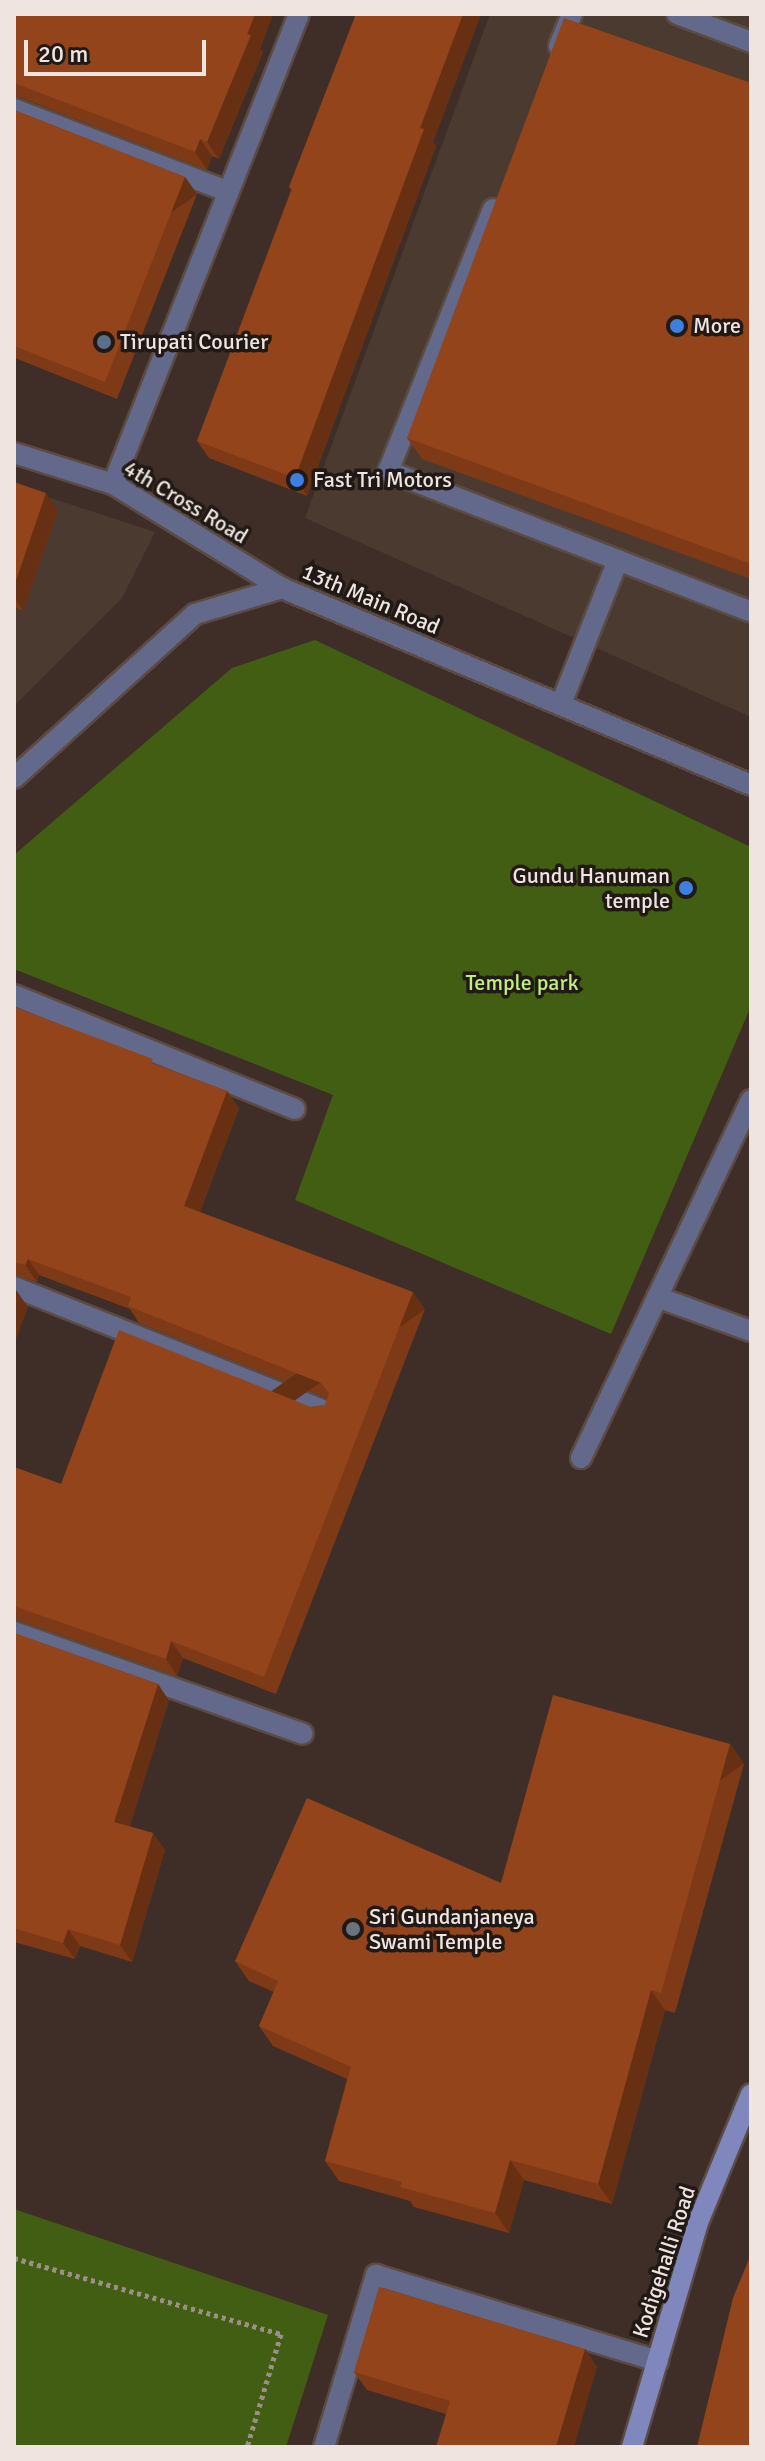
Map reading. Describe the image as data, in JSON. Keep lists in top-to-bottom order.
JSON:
{
  "streets": {
    "main road": ["Kodigehalli Road"],
    "street": ["4th Cross Road", "13th Main Road"]
  },
  "crossings": [
    ["4th Cross Road", "13th Main Road"]
  ],
  "parks": ["Temple park"],
  "places": [
    "More",
    "Tirupati Courier",
    "Fast Tri Motors",
    "Gundu Hanuman temple",
    "Sri Gundanjaneya Swami Temple"
  ],
  "scale_bar": "20 m"
}
